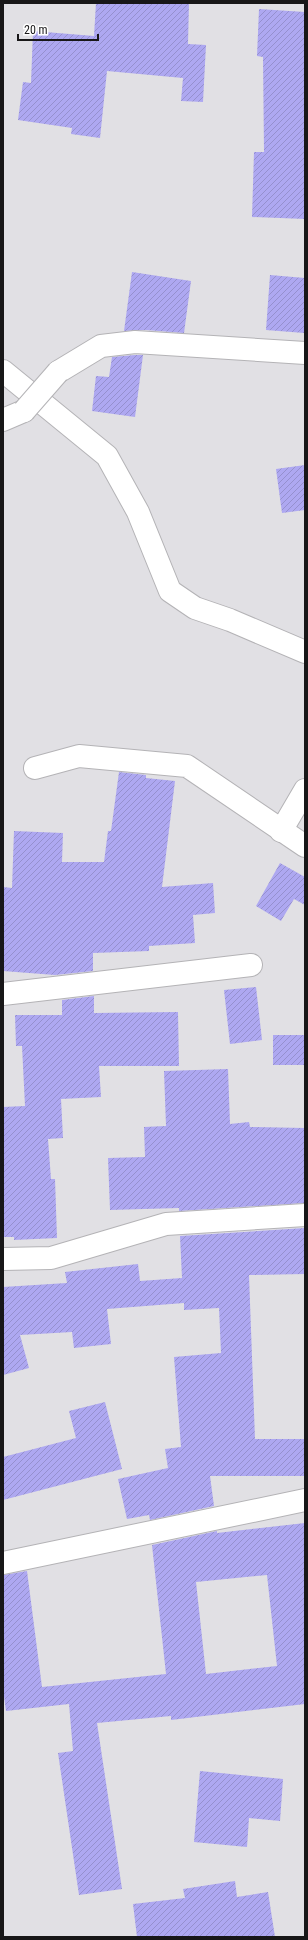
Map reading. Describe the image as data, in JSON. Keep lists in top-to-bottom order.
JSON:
{
  "scale_bar": "20 m"
}
